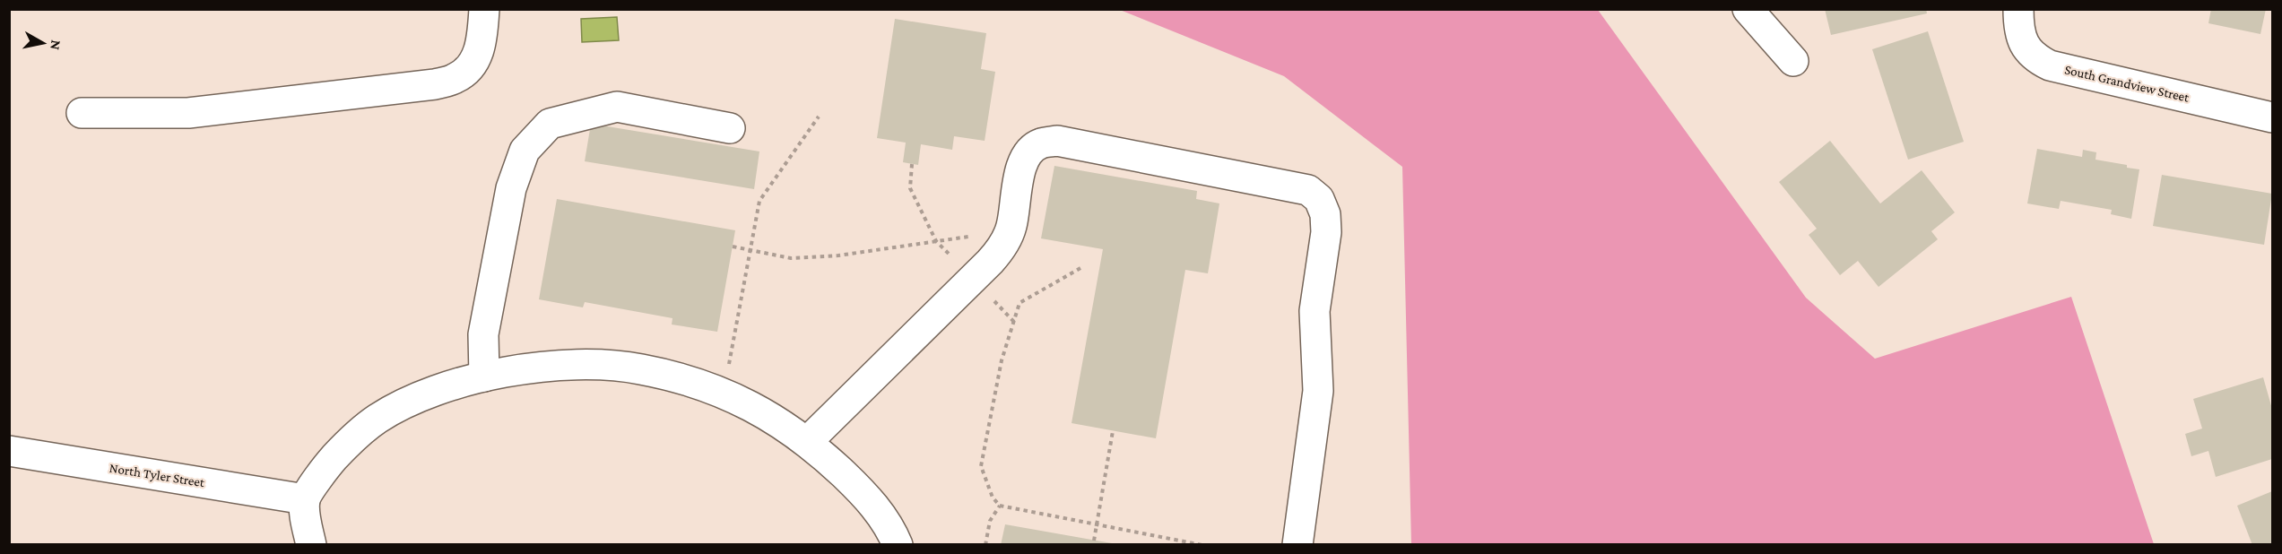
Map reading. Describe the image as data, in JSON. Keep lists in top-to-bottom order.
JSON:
{
  "streets": {
    "street": ["South Grandview Street", "North Tyler Street"]
  },
  "north": "right"
}
